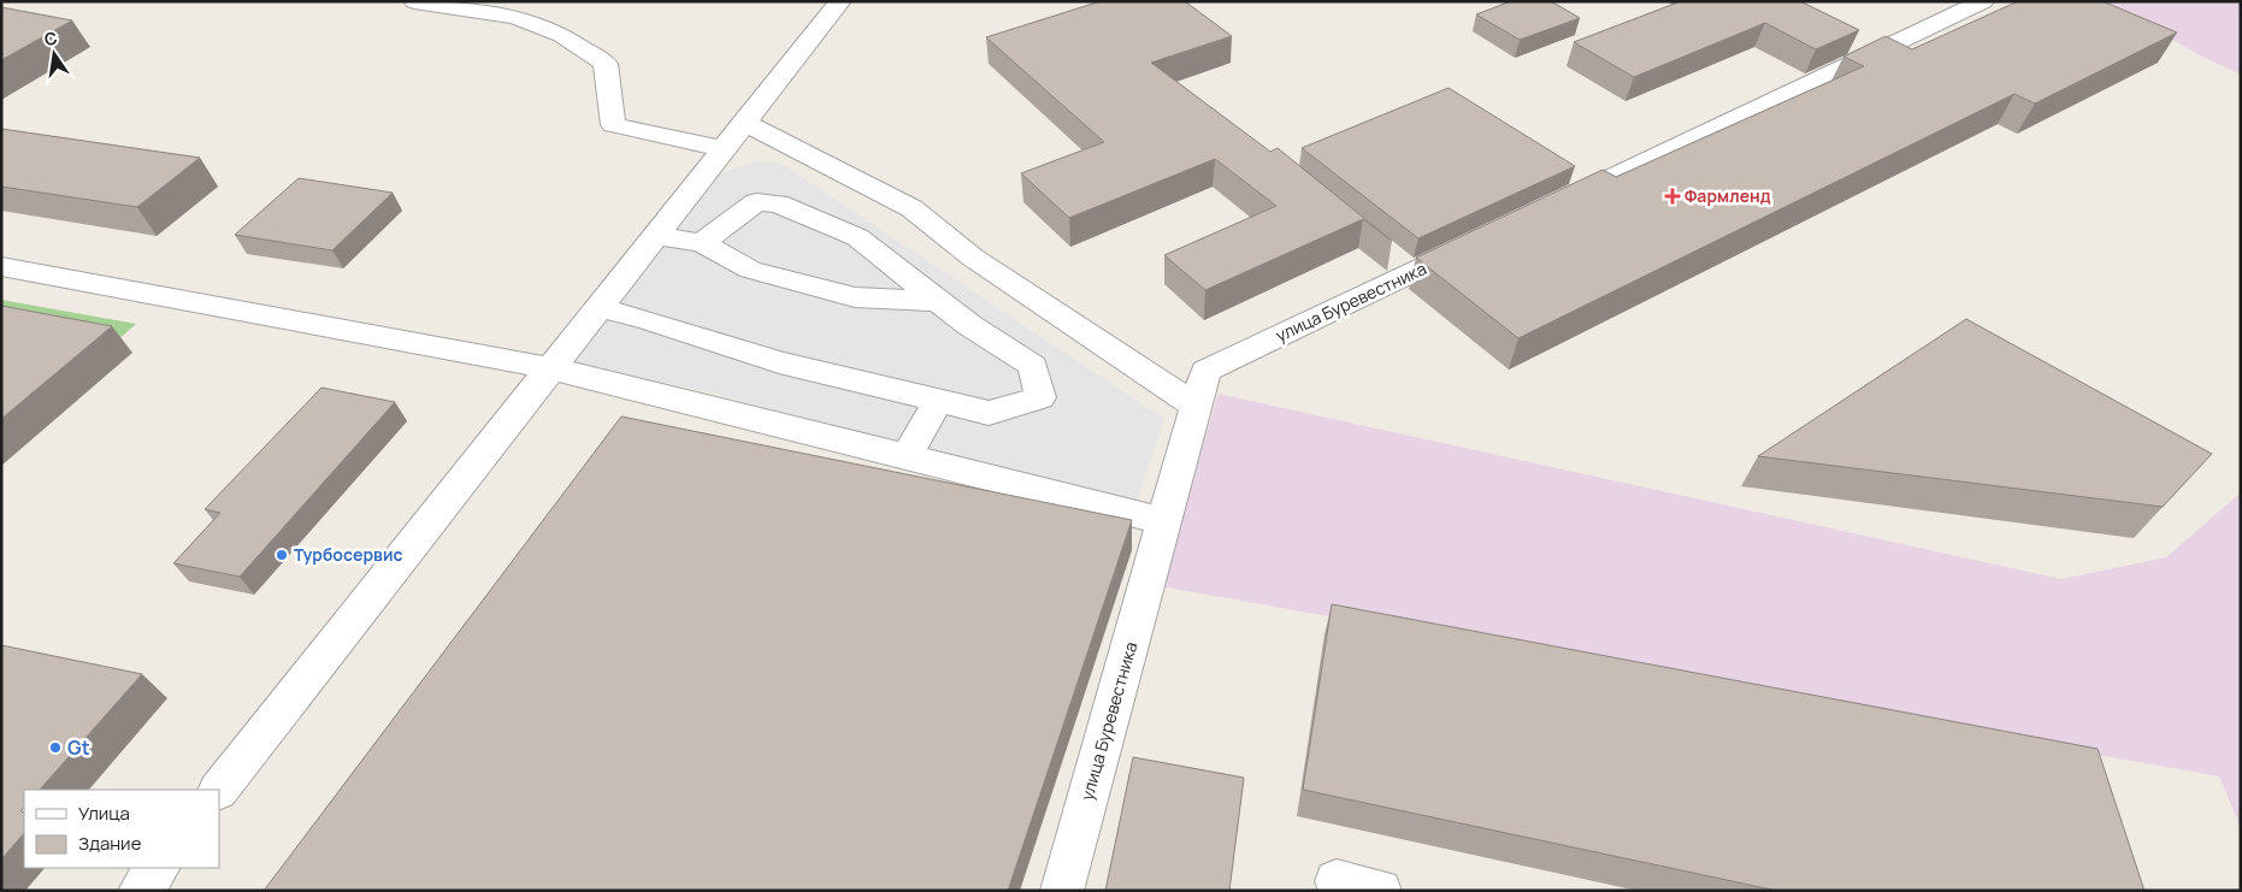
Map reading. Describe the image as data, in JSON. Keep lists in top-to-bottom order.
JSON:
{
  "streets": {
    "street": ["улица Буревестника"]
  },
  "places": {
    "health": ["Фармленд"],
    "other": ["Турбосервис", "Gt"]
  },
  "legend": ["Улица", "Здание"],
  "north": "top"
}
